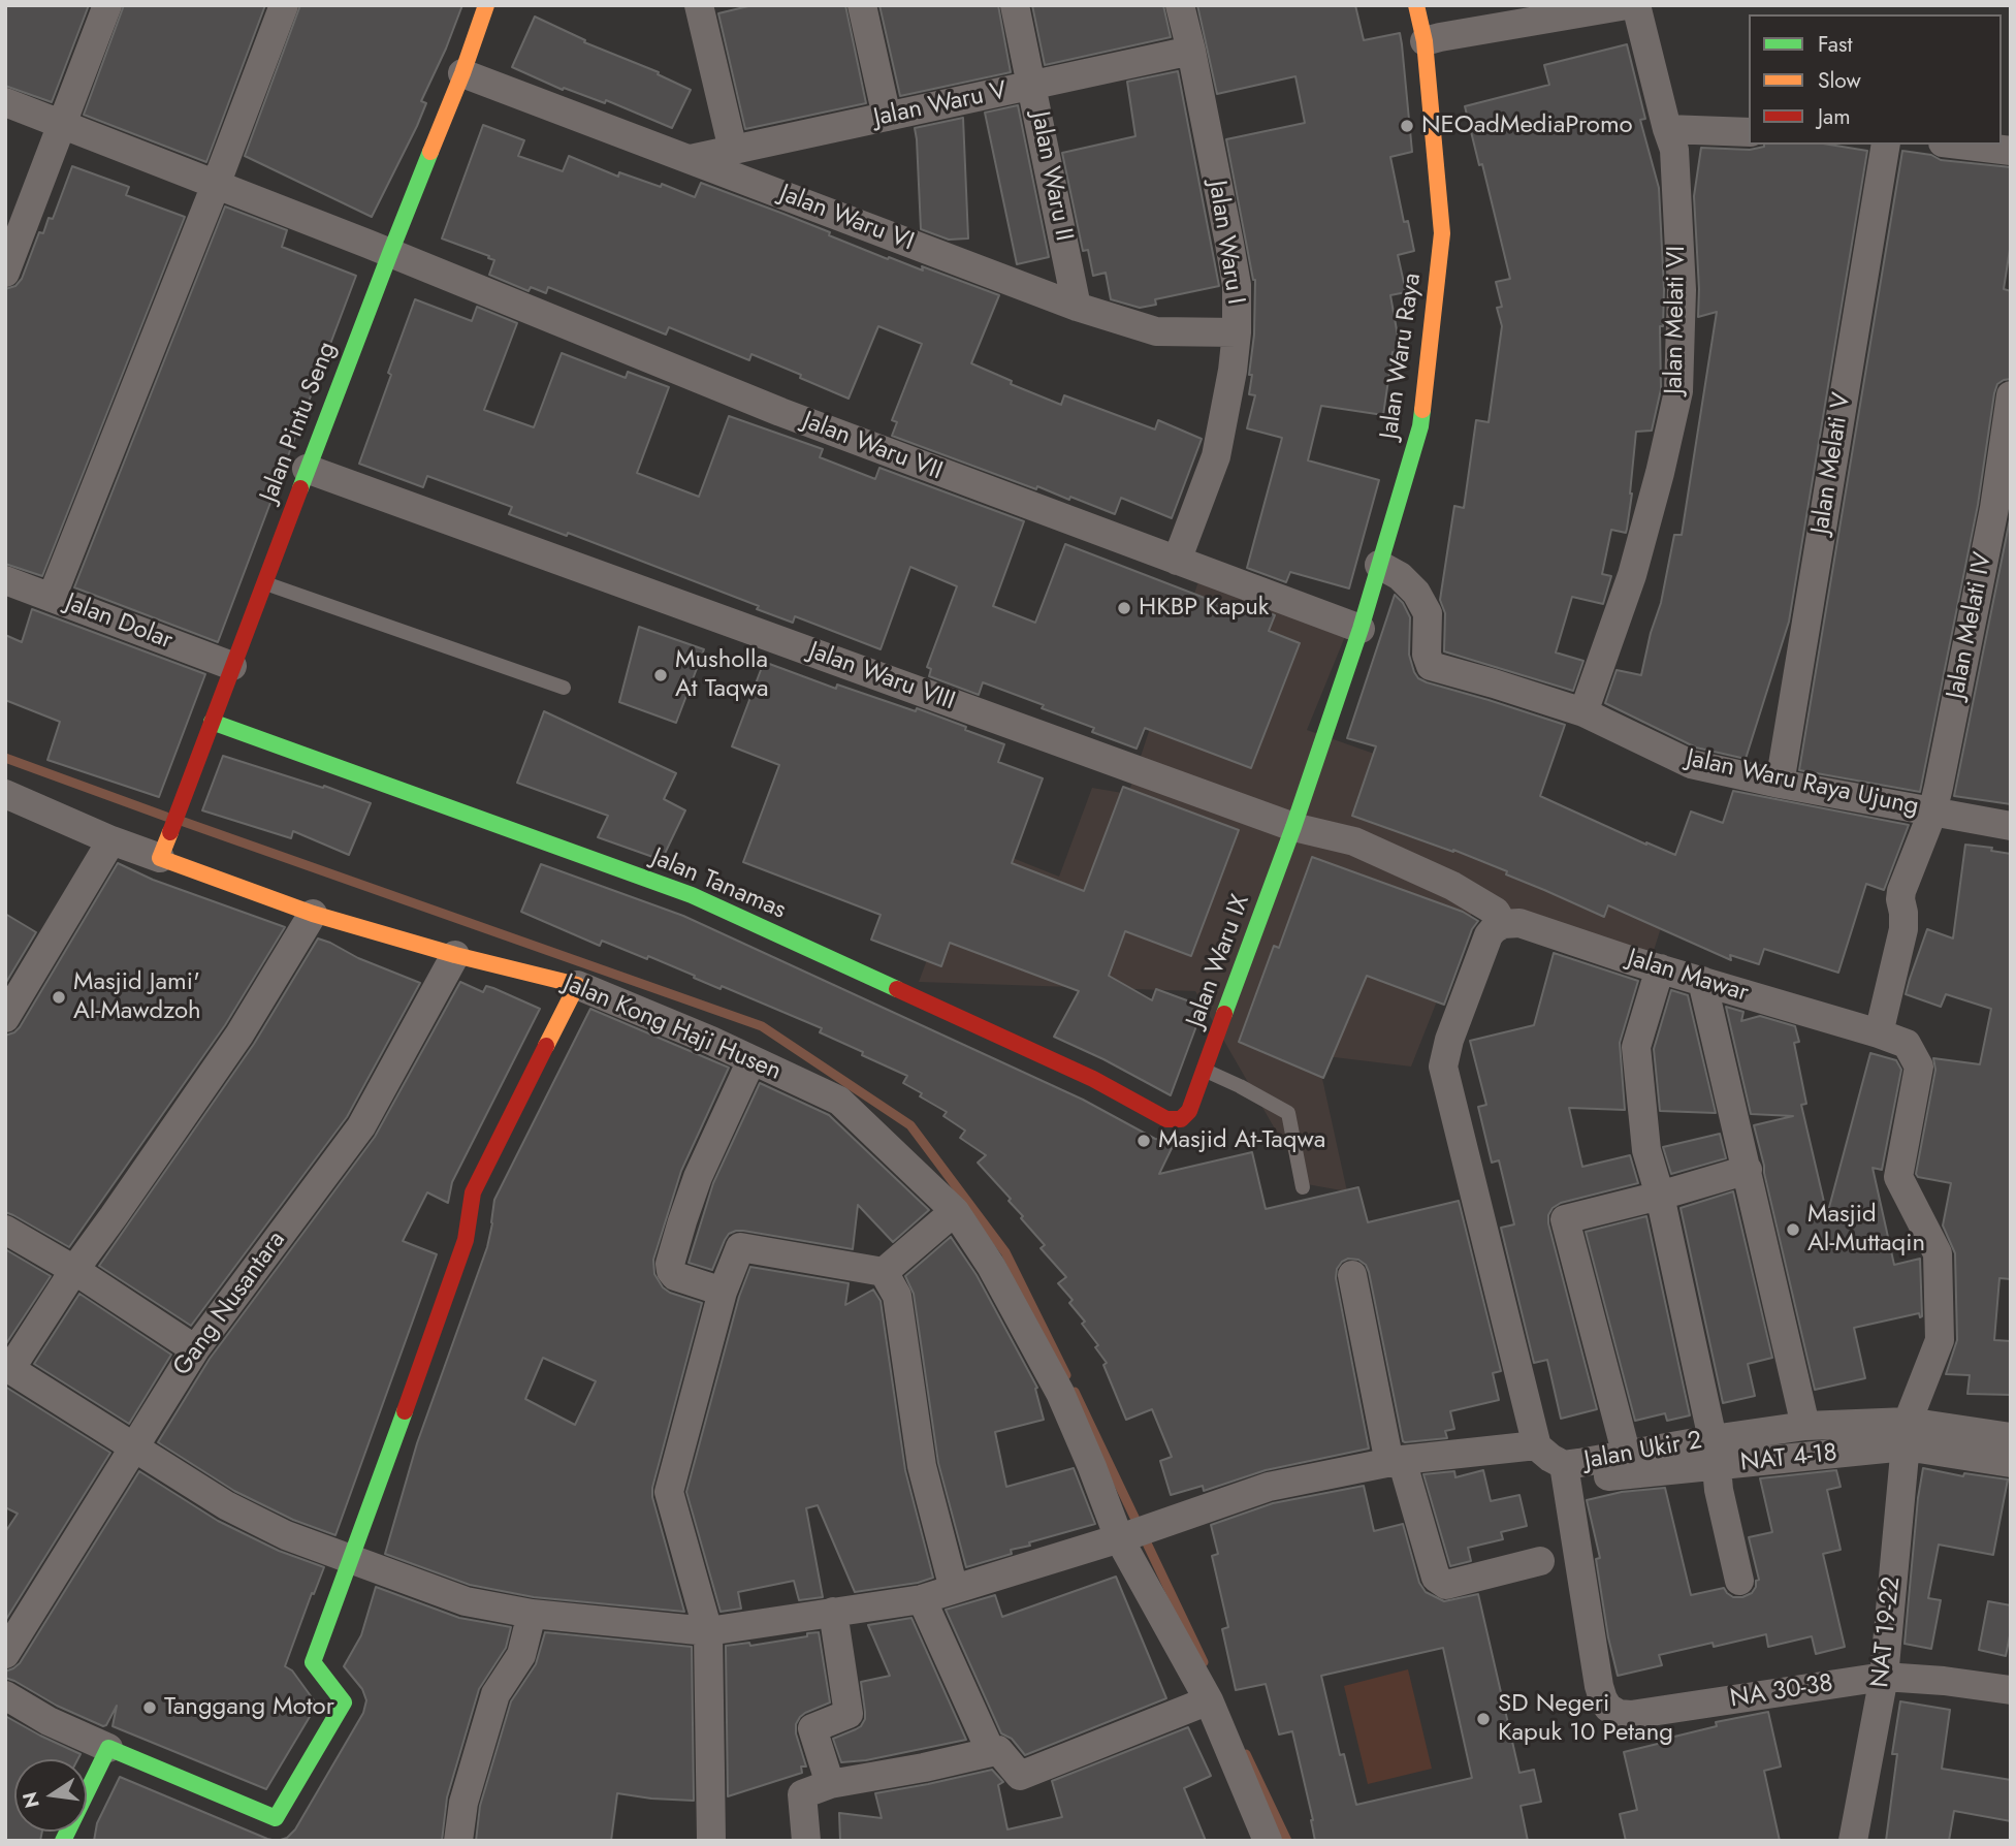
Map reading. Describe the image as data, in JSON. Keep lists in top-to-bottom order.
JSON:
{
  "streets": {
    "street": [
      "Jalan Waru V",
      "Jalan Waru II",
      "Jalan Waru VI",
      "Jalan Waru I",
      "Jalan Melati VI",
      "Jalan Waru Raya",
      "Jalan Pintu Seng",
      "Jalan Waru VII",
      "Jalan Melati V",
      "Jalan Dolar",
      "Jalan Melati IV",
      "Jalan Waru VIII",
      "Jalan Waru Raya Ujung",
      "Jalan Tanamas",
      "Jalan Waru IX",
      "Jalan Mawar",
      "Jalan Kong Haji Husen",
      "Gang Nusantara",
      "Jalan Ukir 2",
      "NAT 4-18",
      "NAT 19-22",
      "NA 30-38"
    ]
  },
  "crossings": [
    ["Jalan Waru V", "Jalan Waru II"],
    ["Jalan Waru V", "Jalan Waru VI"],
    ["Jalan Waru V", "Jalan Waru I"],
    ["Jalan Waru II", "Jalan Waru VI"],
    ["Jalan Waru VI", "Jalan Waru I"],
    ["Jalan Waru VI", "Jalan Pintu Seng"],
    ["Jalan Waru I", "Jalan Waru VII"],
    ["Jalan Melati VI", "Jalan Waru Raya Ujung"],
    ["Jalan Waru Raya", "Jalan Waru VII"],
    ["Jalan Waru Raya", "Jalan Waru VIII"],
    ["Jalan Waru Raya", "Jalan Waru Raya Ujung"],
    ["Jalan Waru Raya", "Jalan Waru IX"],
    ["Jalan Pintu Seng", "Jalan Waru VII"],
    ["Jalan Pintu Seng", "Jalan Dolar"],
    ["Jalan Pintu Seng", "Jalan Waru VIII"],
    ["Jalan Pintu Seng", "Jalan Tanamas"],
    ["Jalan Pintu Seng", "Jalan Kong Haji Husen"],
    ["Jalan Melati V", "Jalan Waru Raya Ujung"],
    ["Jalan Melati IV", "Jalan Waru Raya Ujung"],
    ["Jalan Waru VIII", "Jalan Waru IX"],
    ["Jalan Tanamas", "Jalan Waru IX"],
    ["Jalan Mawar", "Jalan Ukir 2"],
    ["Jalan Mawar", "NAT 4-18"],
    ["Jalan Mawar", "NAT 19-22"],
    ["Jalan Kong Haji Husen", "Gang Nusantara"],
    ["Jalan Ukir 2", "NAT 4-18"],
    ["Jalan Ukir 2", "NAT 19-22"],
    ["Jalan Ukir 2", "NA 30-38"],
    ["NAT 4-18", "NAT 19-22"],
    ["NAT 4-18", "NA 30-38"],
    ["NAT 19-22", "NA 30-38"]
  ],
  "places": [
    "NEOadMediaPromo",
    "HKBP Kapuk",
    "Musholla At Taqwa",
    "Masjid Jami' Al-Mawdzoh",
    "Masjid At-Taqwa",
    "Masjid Al-Muttaqin",
    "Tanggang Motor",
    "SD Negeri Kapuk 10 Petang"
  ],
  "legend": ["Fast", "Slow", "Jam"],
  "north": "left"
}
